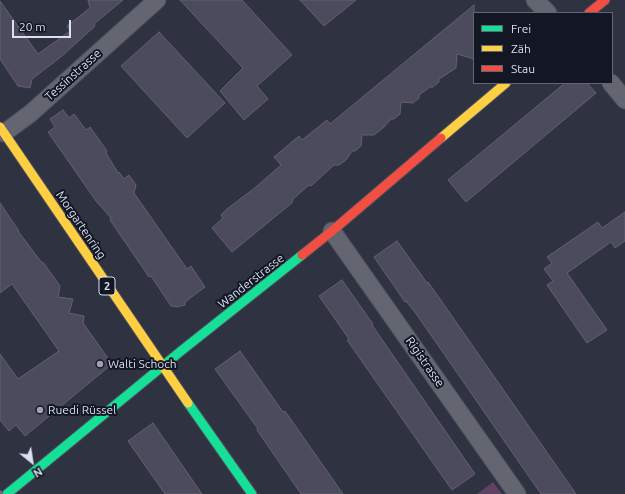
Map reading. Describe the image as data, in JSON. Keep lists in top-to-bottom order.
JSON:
{
  "streets": {
    "street": [
      "Tessinstrasse",
      "Morgartenring",
      "Wanderstrasse",
      "2",
      "Rigistrasse"
    ]
  },
  "crossings": [
    ["Tessinstrasse", "Morgartenring"],
    ["Morgartenring", "Wanderstrasse"],
    ["Wanderstrasse", "Rigistrasse"]
  ],
  "places": ["Walti Schoch", "Ruedi Rüssel"],
  "legend": ["Frei", "Zäh", "Stau"],
  "scale_bar": "20 m",
  "north": "bottom right"
}
